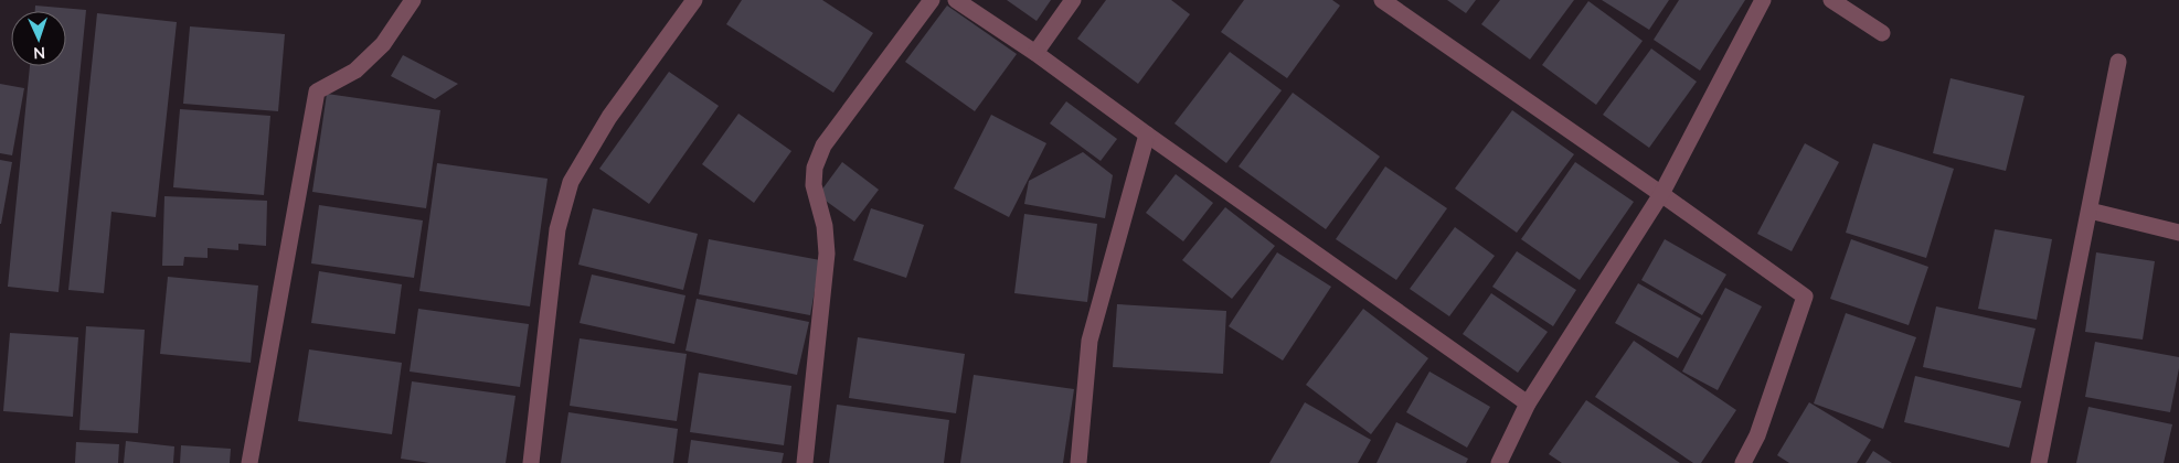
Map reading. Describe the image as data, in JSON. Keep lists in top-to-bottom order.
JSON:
{
  "north": "bottom"
}
